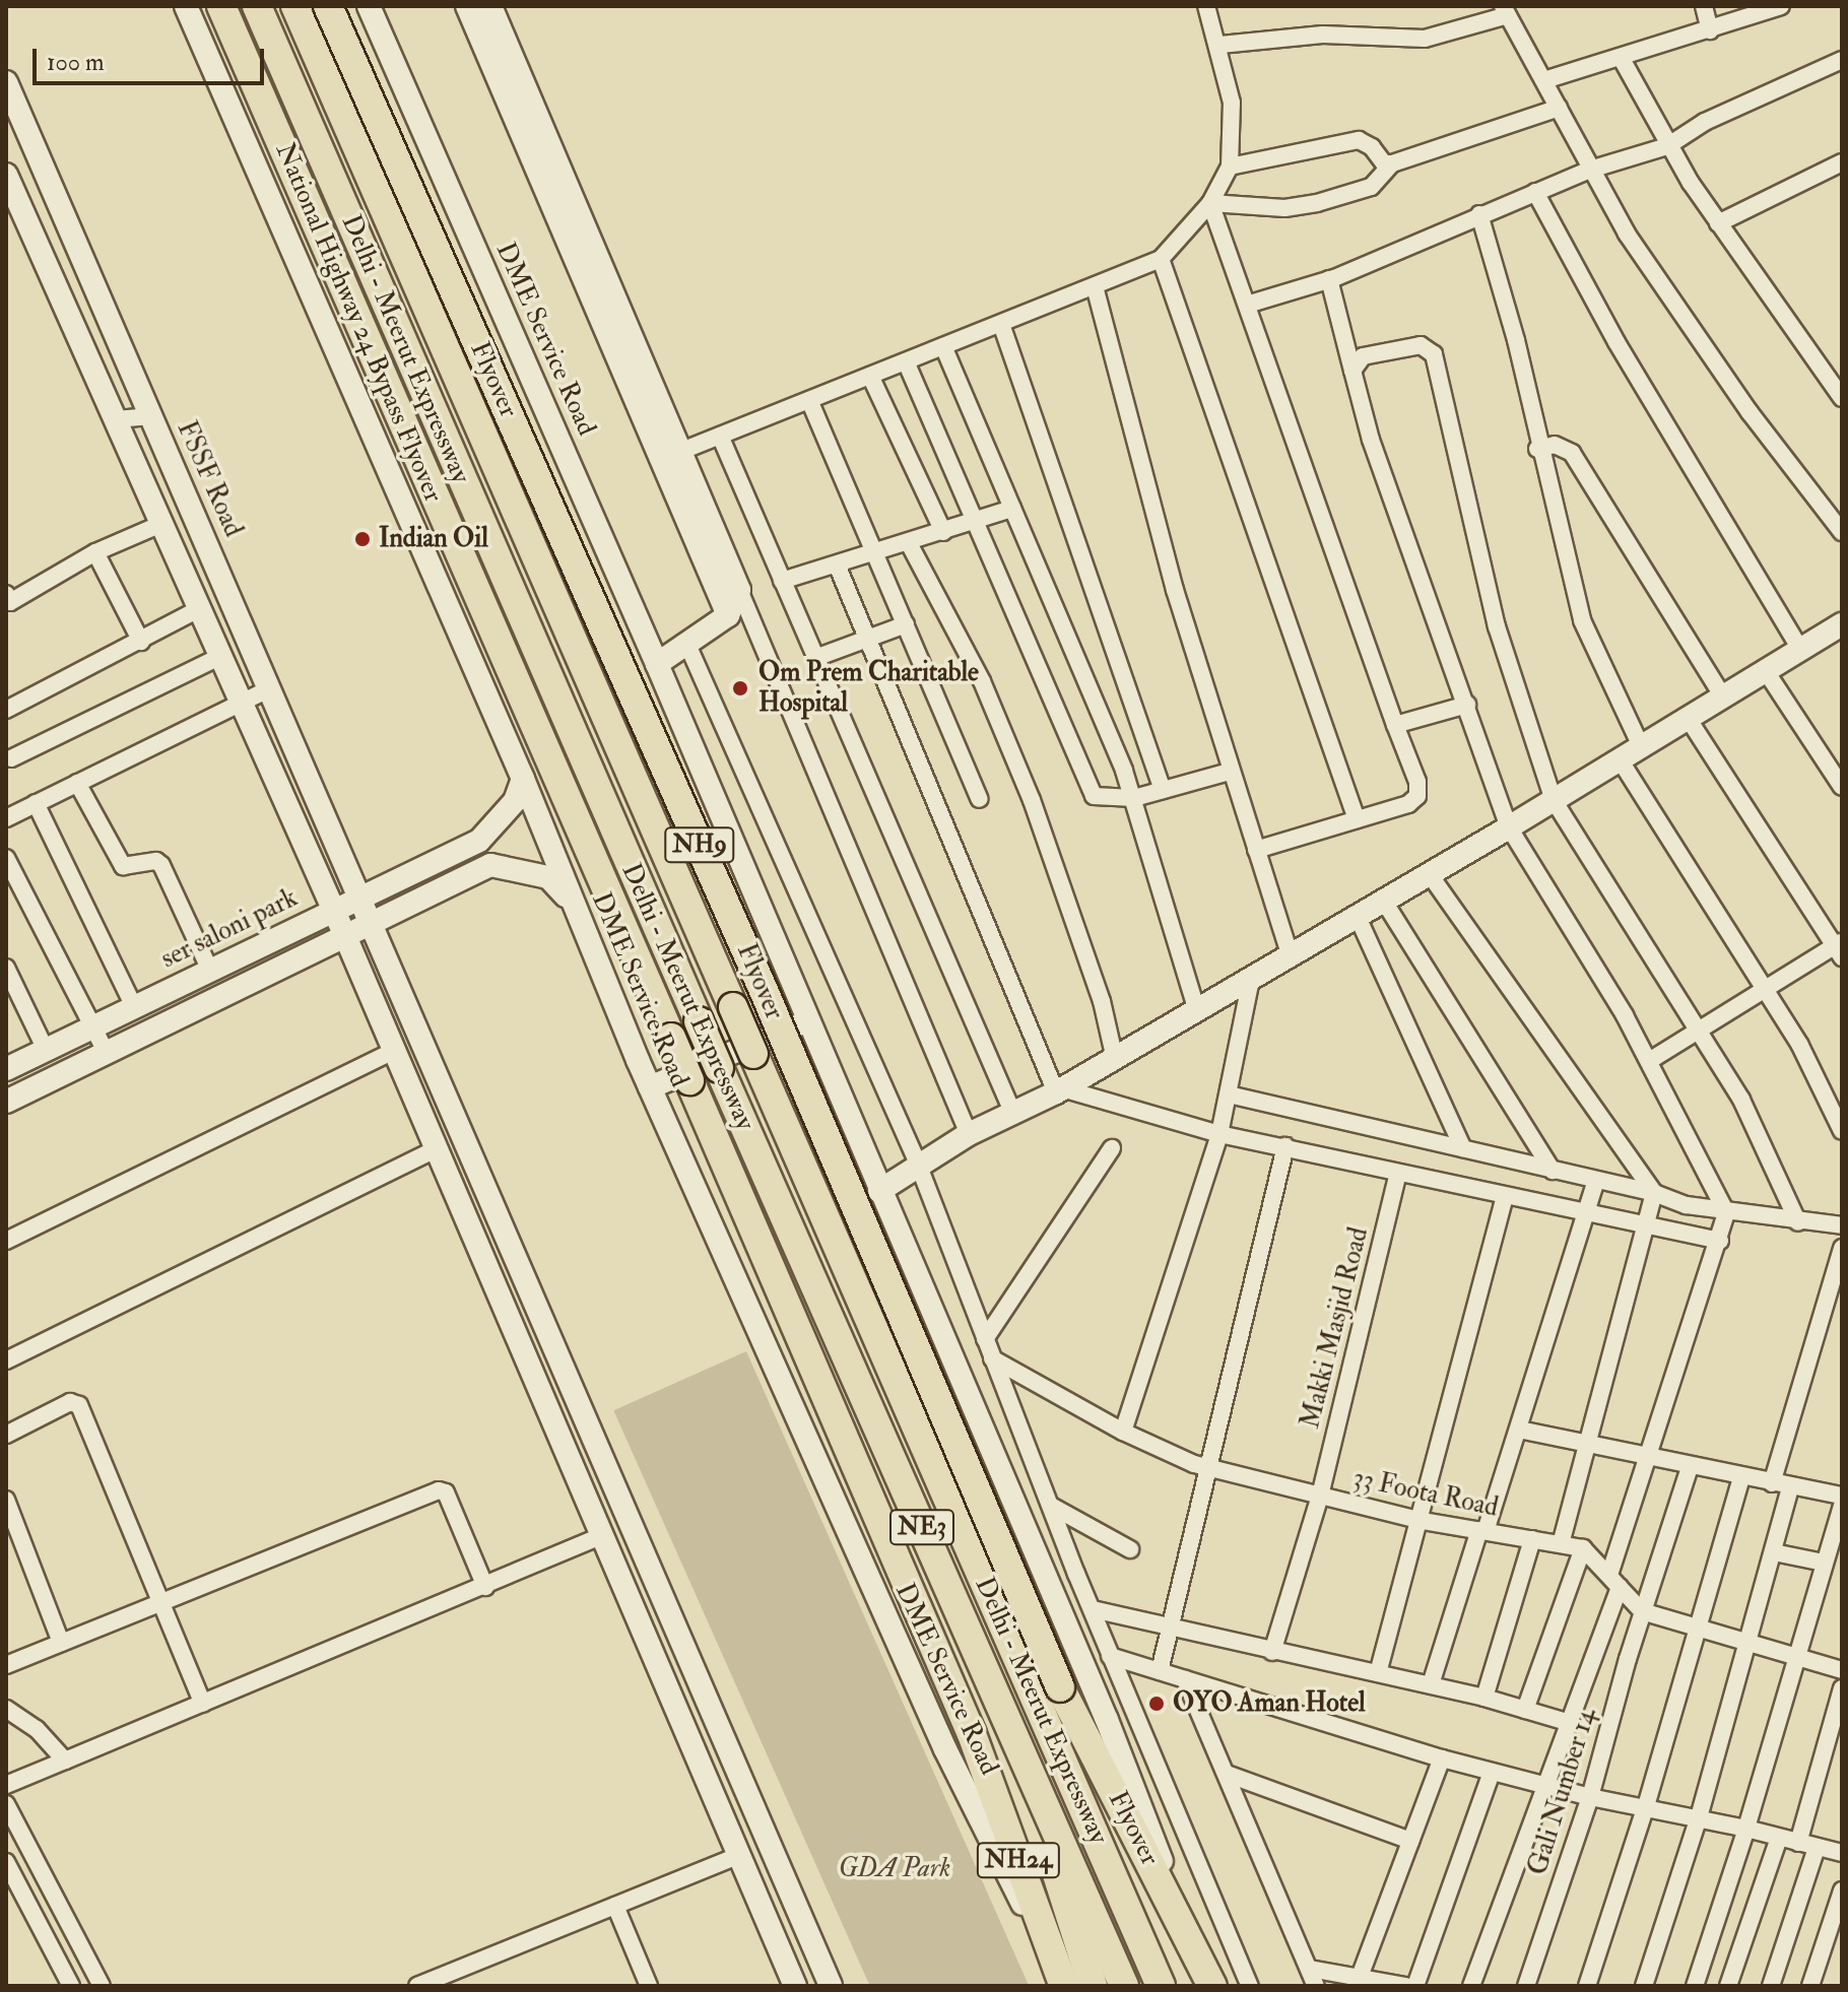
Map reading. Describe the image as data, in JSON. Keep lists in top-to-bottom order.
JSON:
{
  "streets": {
    "highway": [
      "National Highway 24 Bypass Flyover",
      "Delhi - Meerut Expressway",
      "Flyover",
      "NH9",
      "NE3",
      "NH24"
    ],
    "street": [
      "DME Service Road",
      "FSSF Road",
      "ser saloni park",
      "Makki Masjid Road",
      "33 Foota Road",
      "Gali Number 14"
    ]
  },
  "crossings": [
    ["National Highway 24 Bypass Flyover", "DME Service Road"],
    ["DME Service Road", "Flyover"],
    ["DME Service Road", "ser saloni park"],
    ["FSSF Road", "ser saloni park"],
    ["Makki Masjid Road", "33 Foota Road"],
    ["33 Foota Road", "Gali Number 14"]
  ],
  "parks": ["GDA Park"],
  "places": ["Indian Oil", "Om Prem Charitable Hospital", "OYO Aman Hotel"],
  "scale_bar": "100 m"
}
